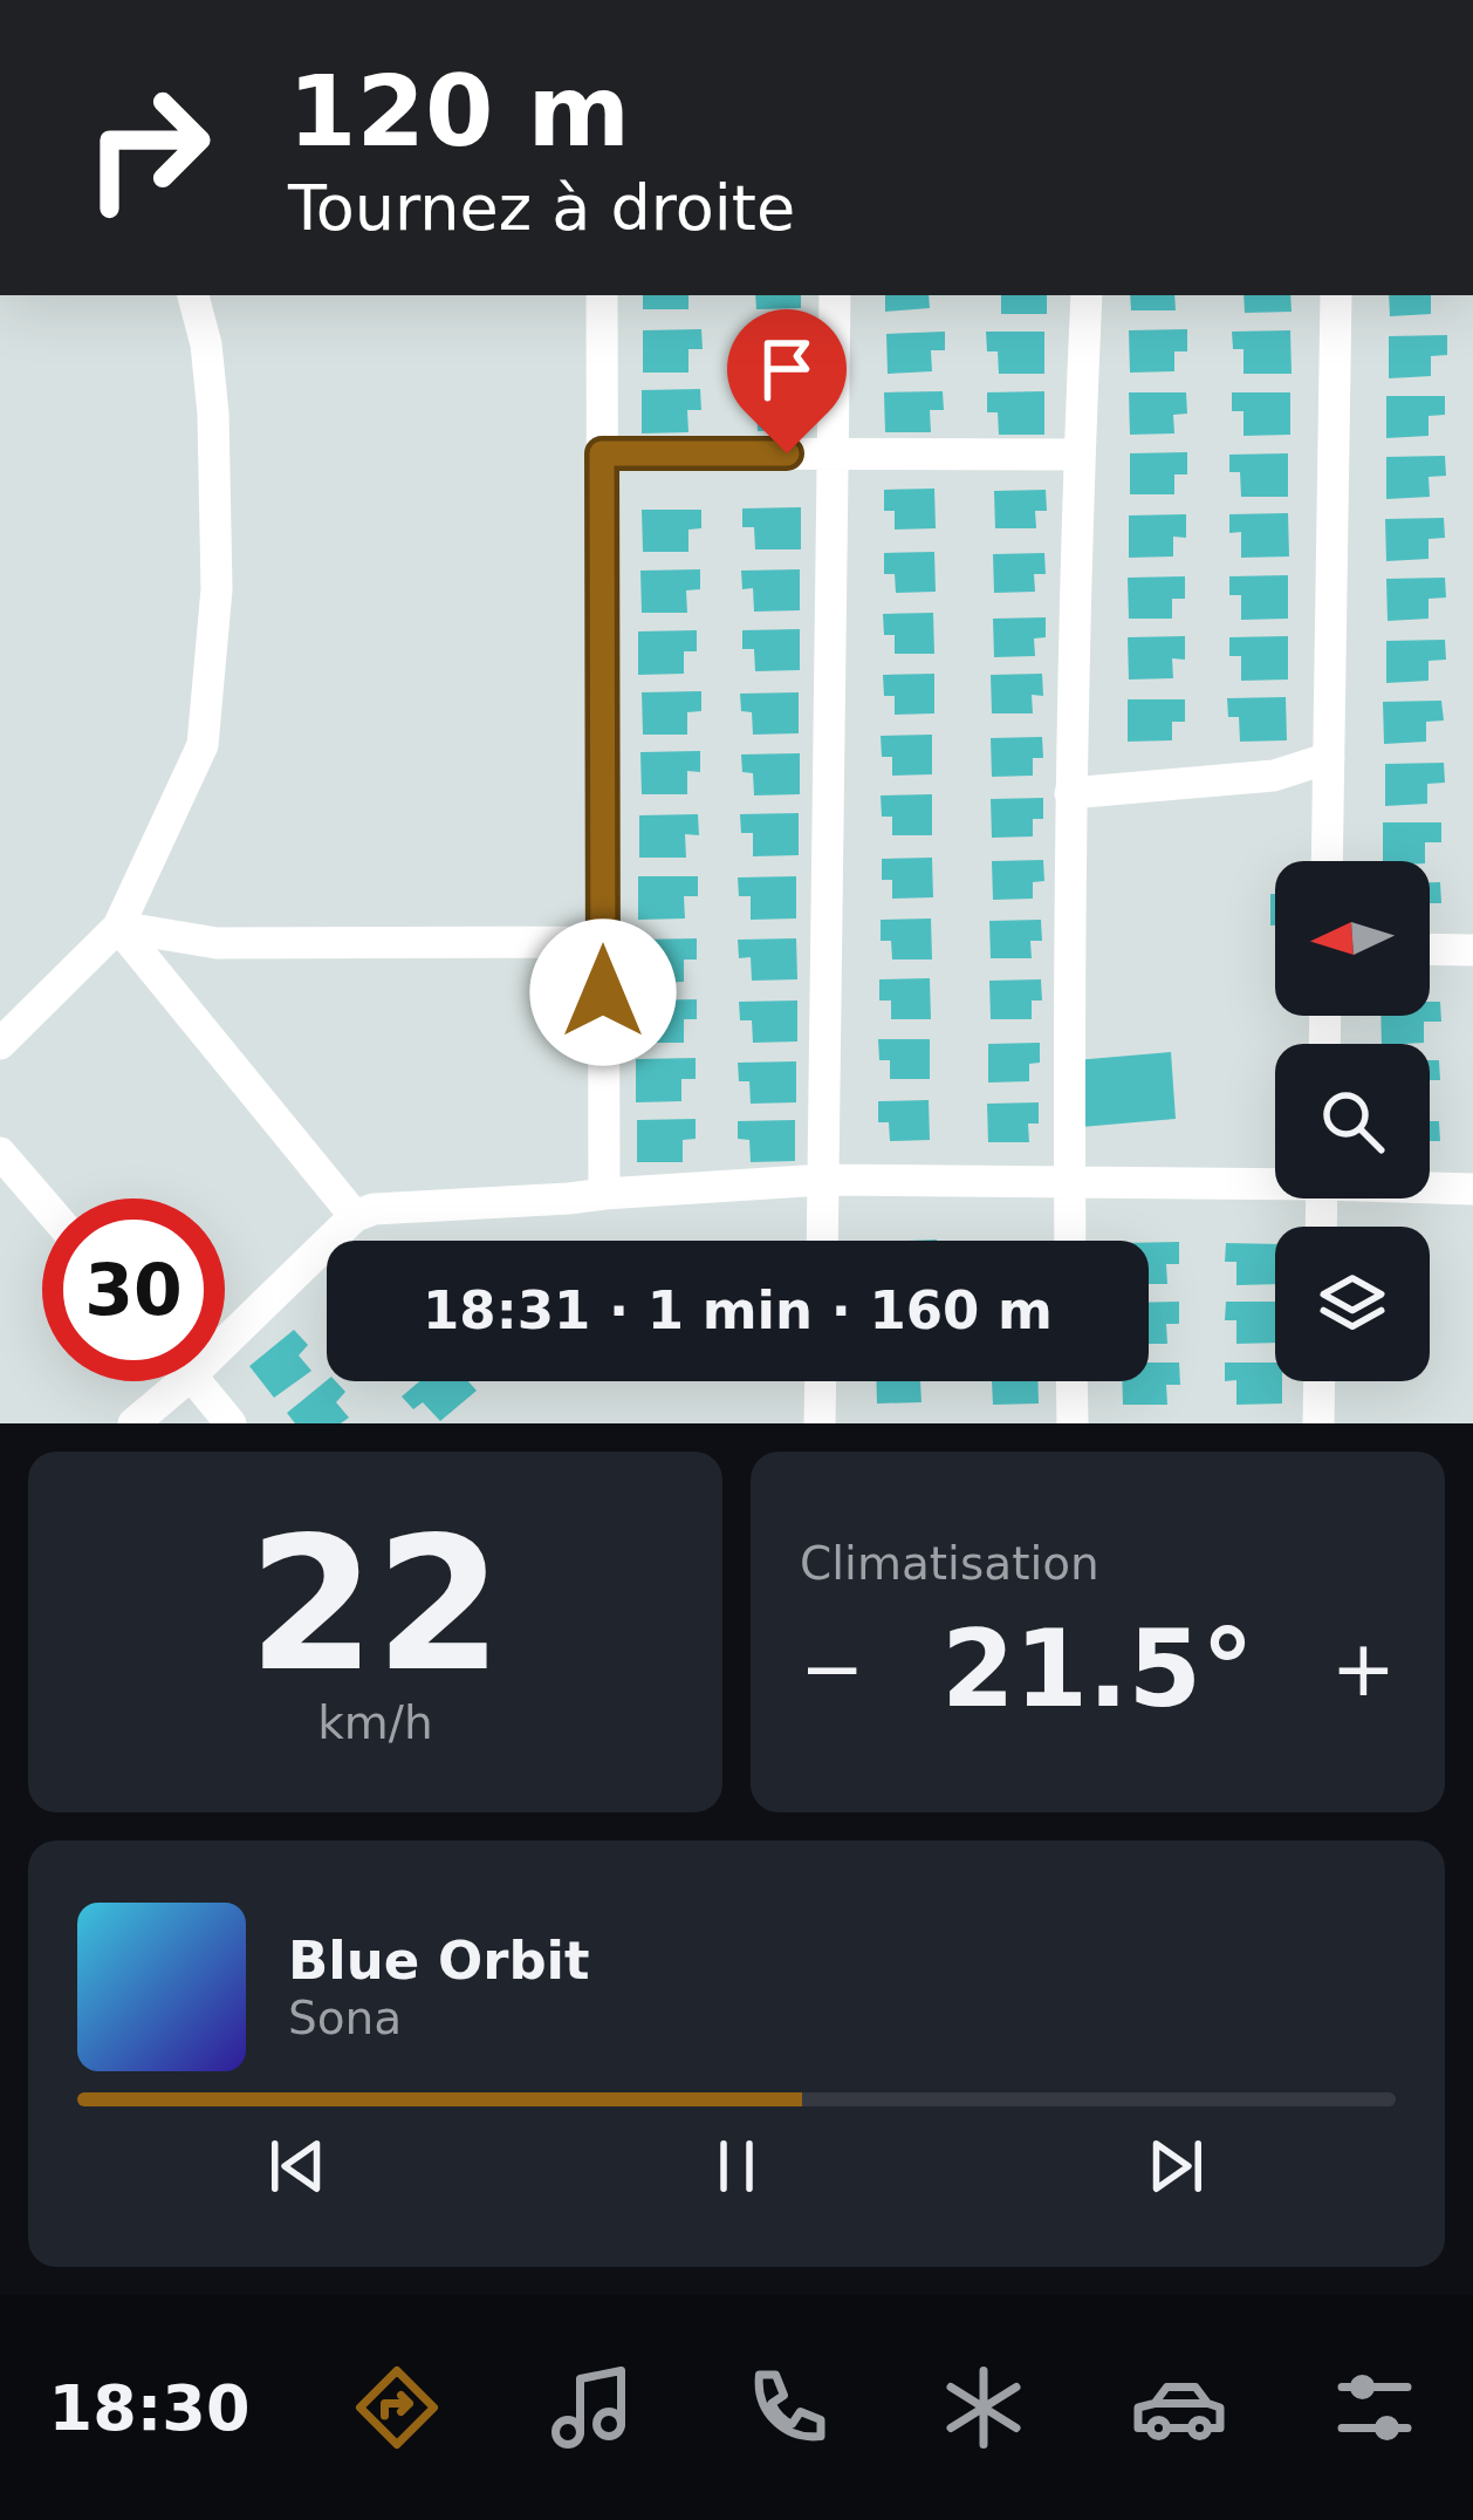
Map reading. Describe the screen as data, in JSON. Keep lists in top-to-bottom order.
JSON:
{
  "north": "left",
  "page": {
    "turn": ["120 m", "Tournez à droite"],
    "limit": "30",
    "trip": "18:31 · 1 min · 160 m",
    "tile": [
      ["22", "km/h"],
      "Climatisation"
    ],
    "heat": ["−", "21.5°", "+"],
    "song": ["Blue Orbit", "Sona"],
    "tabs": "18:30"
  }
}
